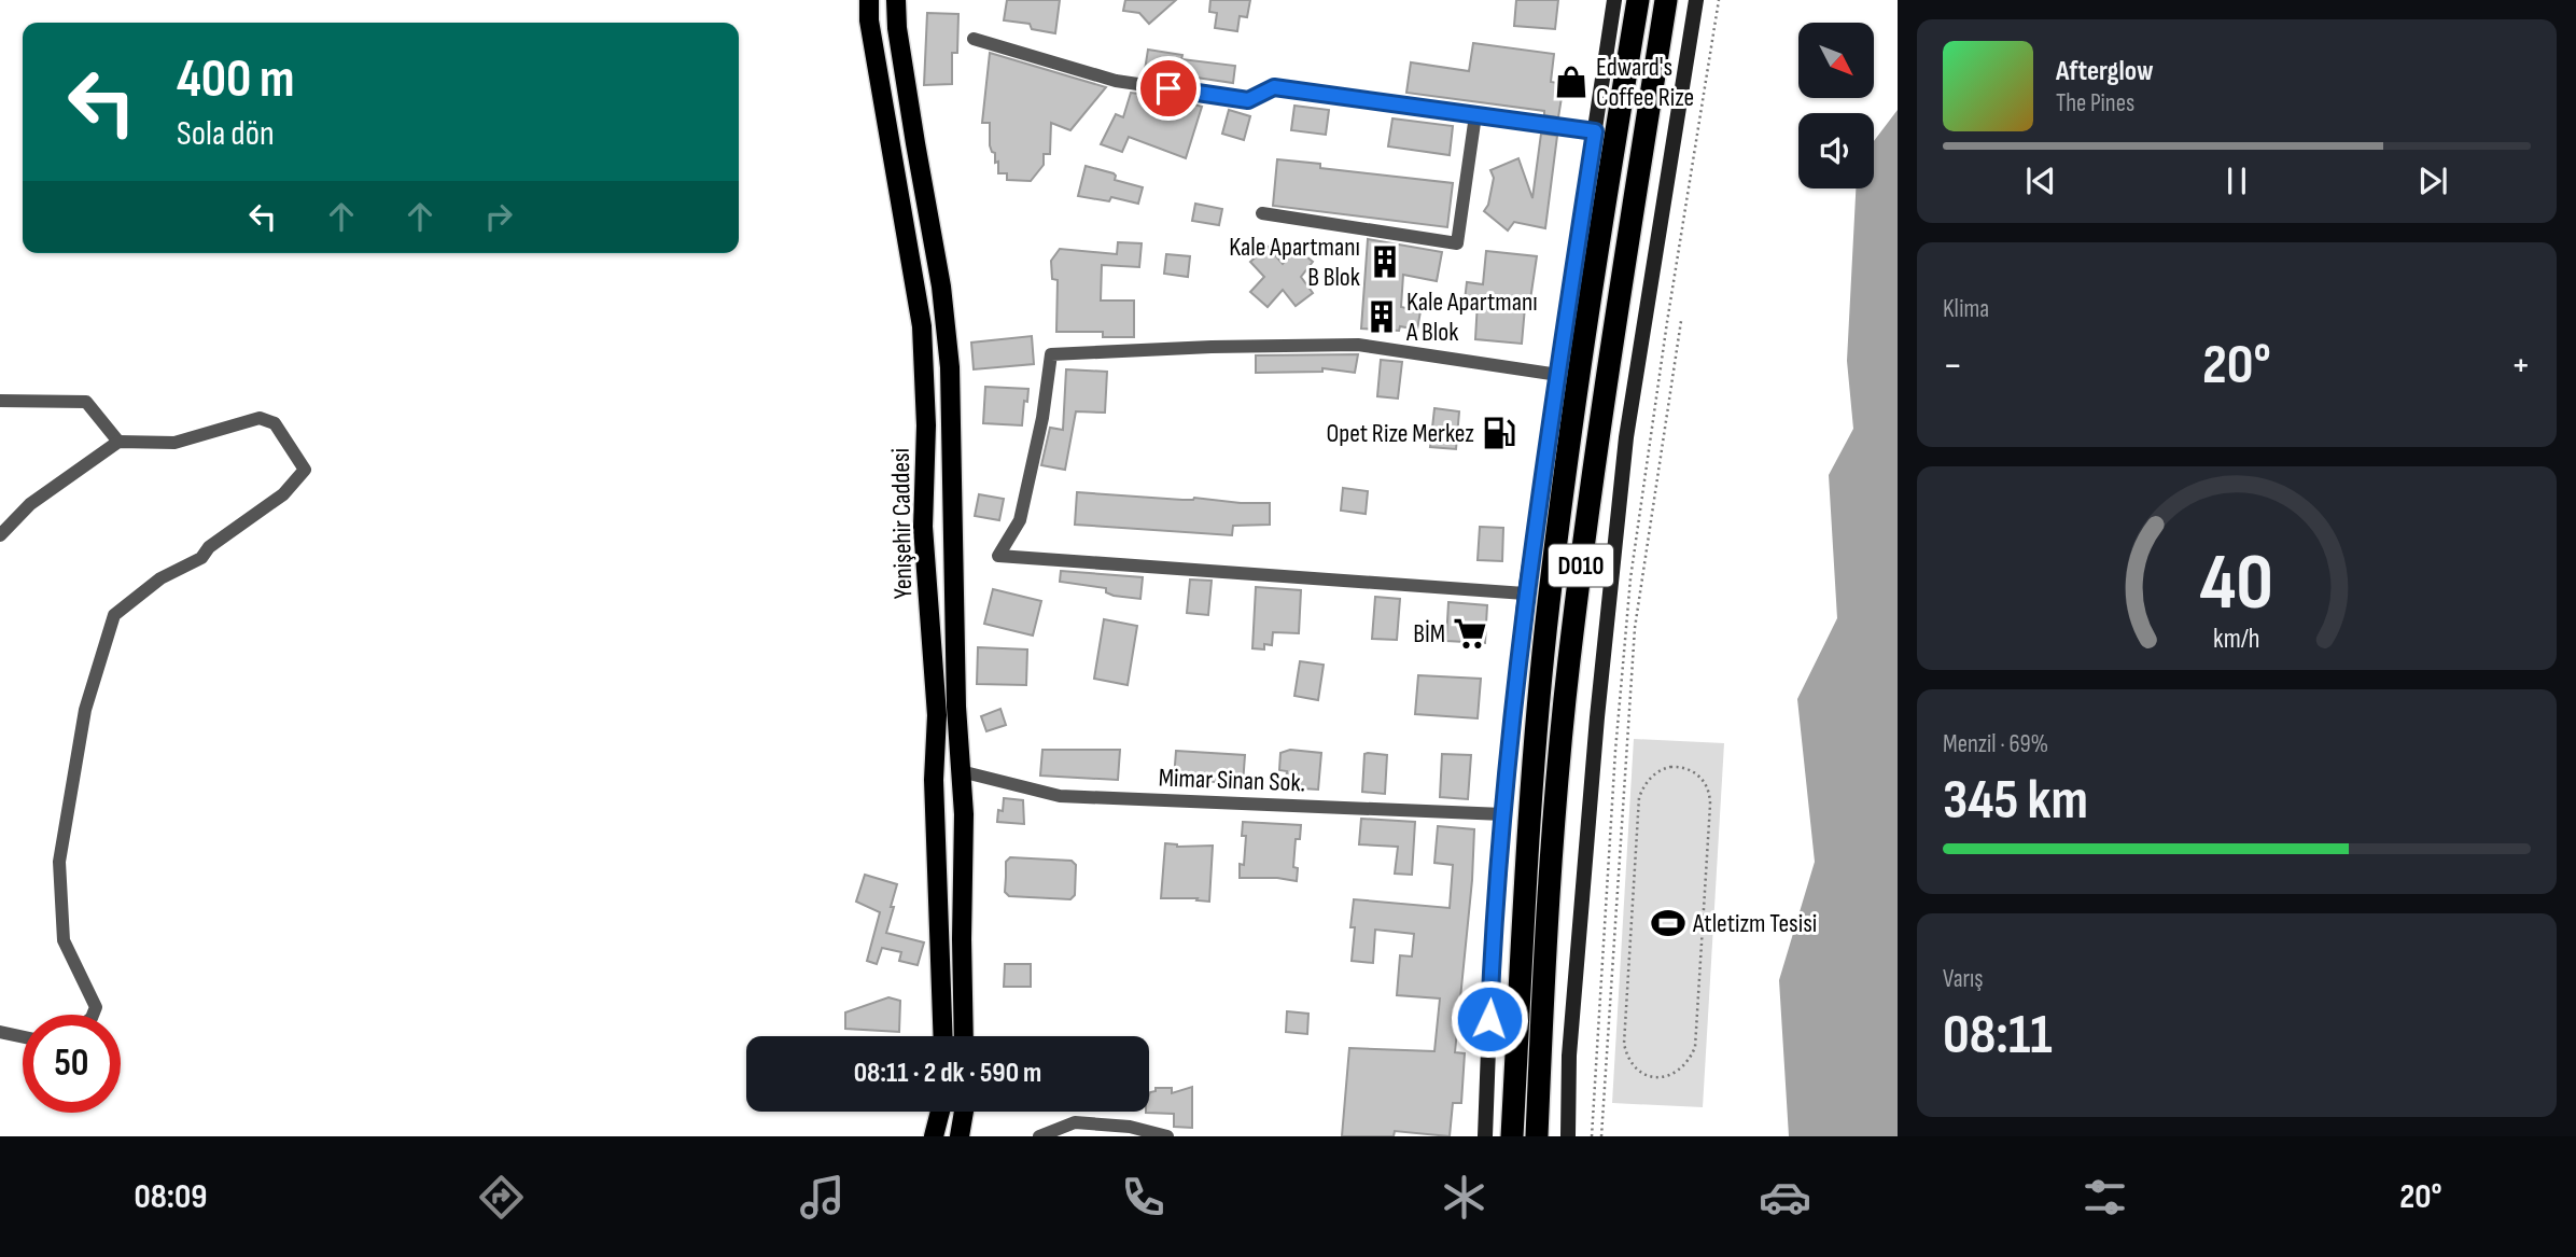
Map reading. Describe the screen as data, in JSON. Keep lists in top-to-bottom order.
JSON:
{
  "streets": {
    "highway": ["D010"],
    "main road": ["Yenişehir Caddesi"],
    "street": ["Mimar Sinan Sok."]
  },
  "crossings": [
    ["Yenişehir Caddesi", "Mimar Sinan Sok."]
  ],
  "places": {
    "shop": ["Edward's Coffee Rize"],
    "building": ["Kale Apartmanı B Blok", "Kale Apartmanı A Blok"],
    "fuel station": ["Opet Rize Merkez"],
    "supermarket": ["BİM"],
    "sports": ["Atletizm Tesisi"]
  },
  "north": "bottom right",
  "page": {
    "turn": ["400 m", "Sola dön"],
    "song": ["Afterglow", "The Pines"],
    "tile": [
      "Klima",
      ["Menzil · 69%", "345 km"],
      ["Varış", "08:11"]
    ],
    "heat": ["−", "20°", "+"],
    "limit": "50",
    "trip": "08:11 · 2 dk · 590 m",
    "tabs": ["08:09", "20°"],
    "gauge": ["40", "km/h"]
  }
}
